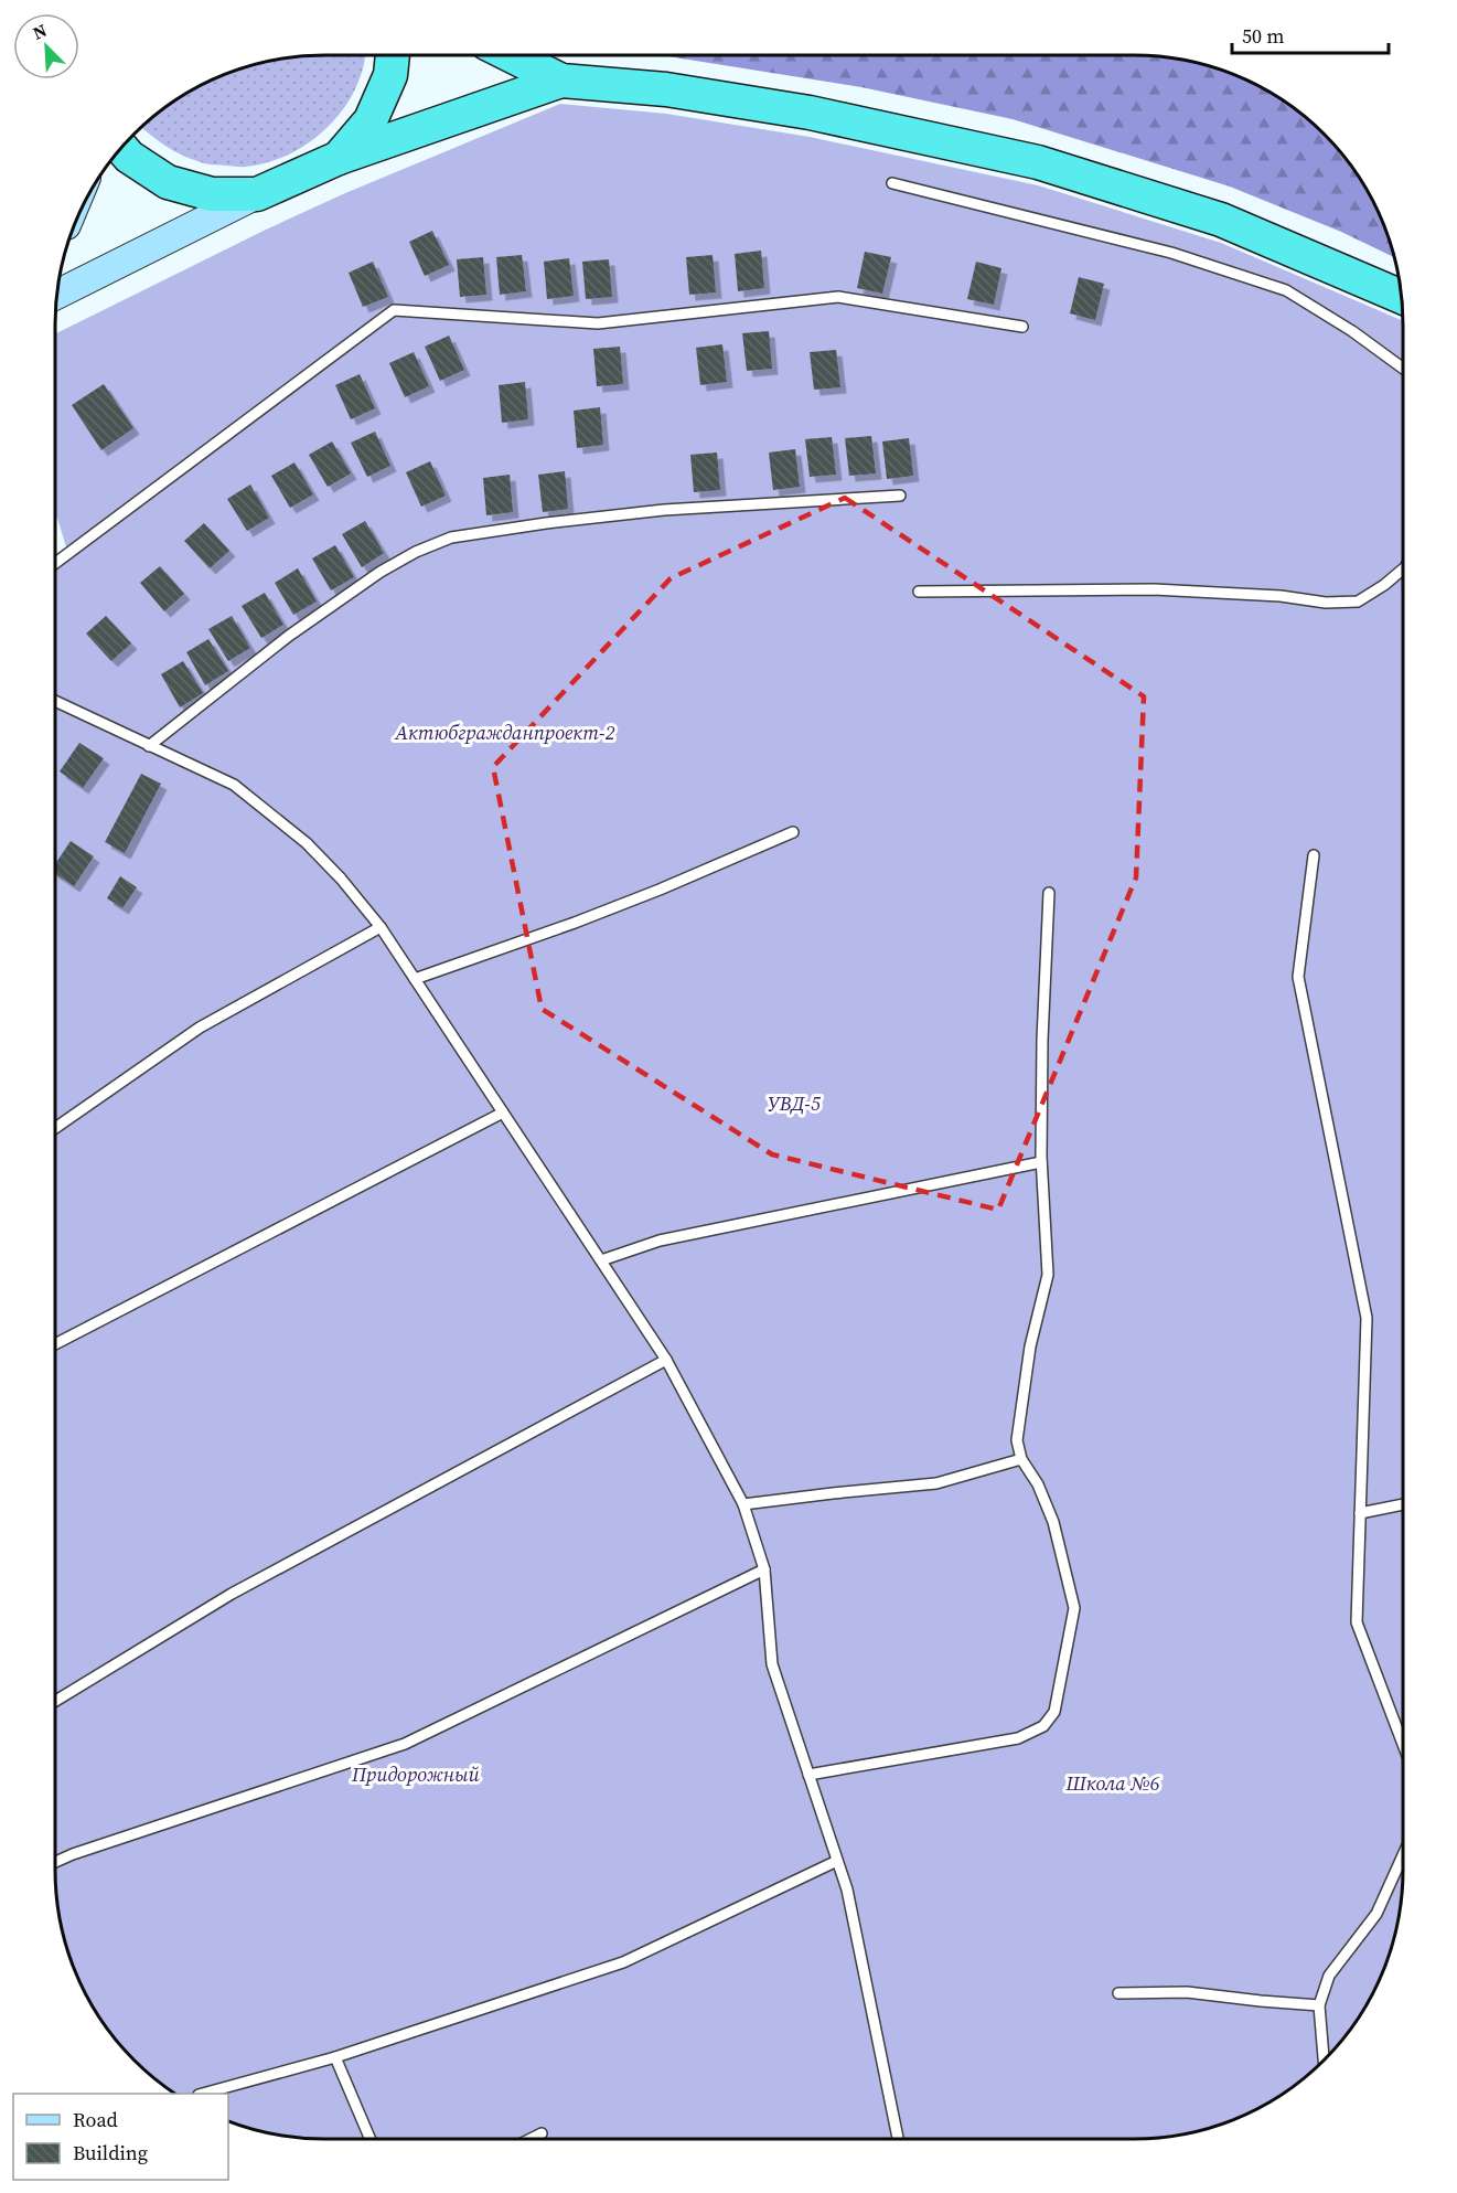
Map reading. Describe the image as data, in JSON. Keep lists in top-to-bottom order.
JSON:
{
  "parks": [
    "Актюбгражданпроект-2",
    "УВД-5",
    "Придорожный",
    "Школа №6"
  ],
  "legend": ["Road", "Building"],
  "scale_bar": "50 m",
  "north": "top left"
}
